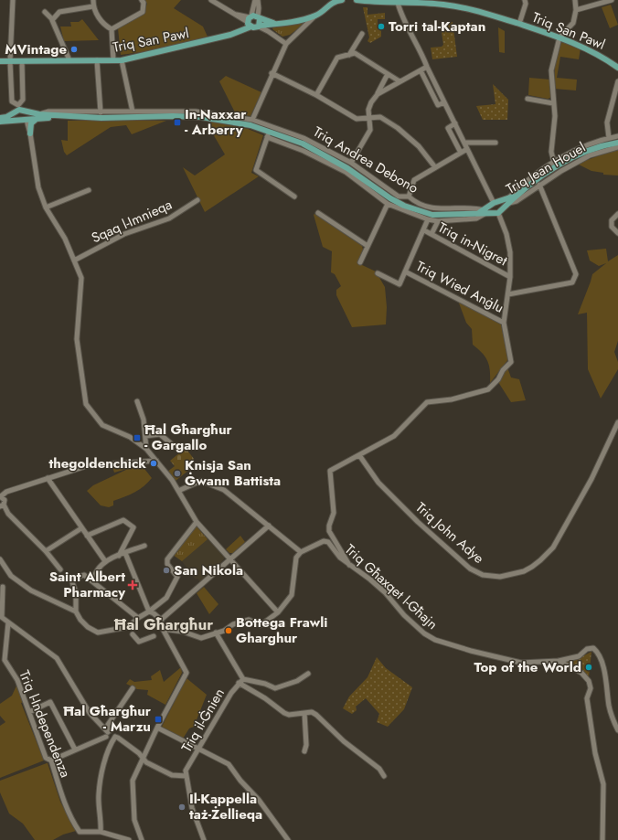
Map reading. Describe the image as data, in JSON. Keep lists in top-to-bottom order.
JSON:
{
  "streets": {
    "main road": ["Triq San Pawl", "Triq Andrea Debono", "Triq Jean Houel"],
    "street": [
      "Sqaq l-Imnieqa",
      "Triq in-Nigret",
      "Triq Wied Anġlu",
      "Triq John Adye",
      "Triq Għaxqet l-Għajn",
      "Triq il-Ġnien",
      "Triq l-Independenza"
    ]
  },
  "crossings": [
    ["Triq Andrea Debono", "Triq Jean Houel"]
  ],
  "districts": ["Ħal Għargħur"],
  "places": {
    "other": [
      "Torri tal-Kaptan",
      "MVintage",
      "thegoldenchick",
      "Knisja San Ġwann Battista",
      "San Nikola",
      "Bottega Frawli Gharghur",
      "Top of the World",
      "Il-Kappella taż-Żellieqa"
    ],
    "transit": ["In-Naxxar - Arberry", "Ħal Għargħur - Gargallo", "Ħal Għargħur - Marzu"],
    "health": ["Saint Albert Pharmacy"]
  }
}
